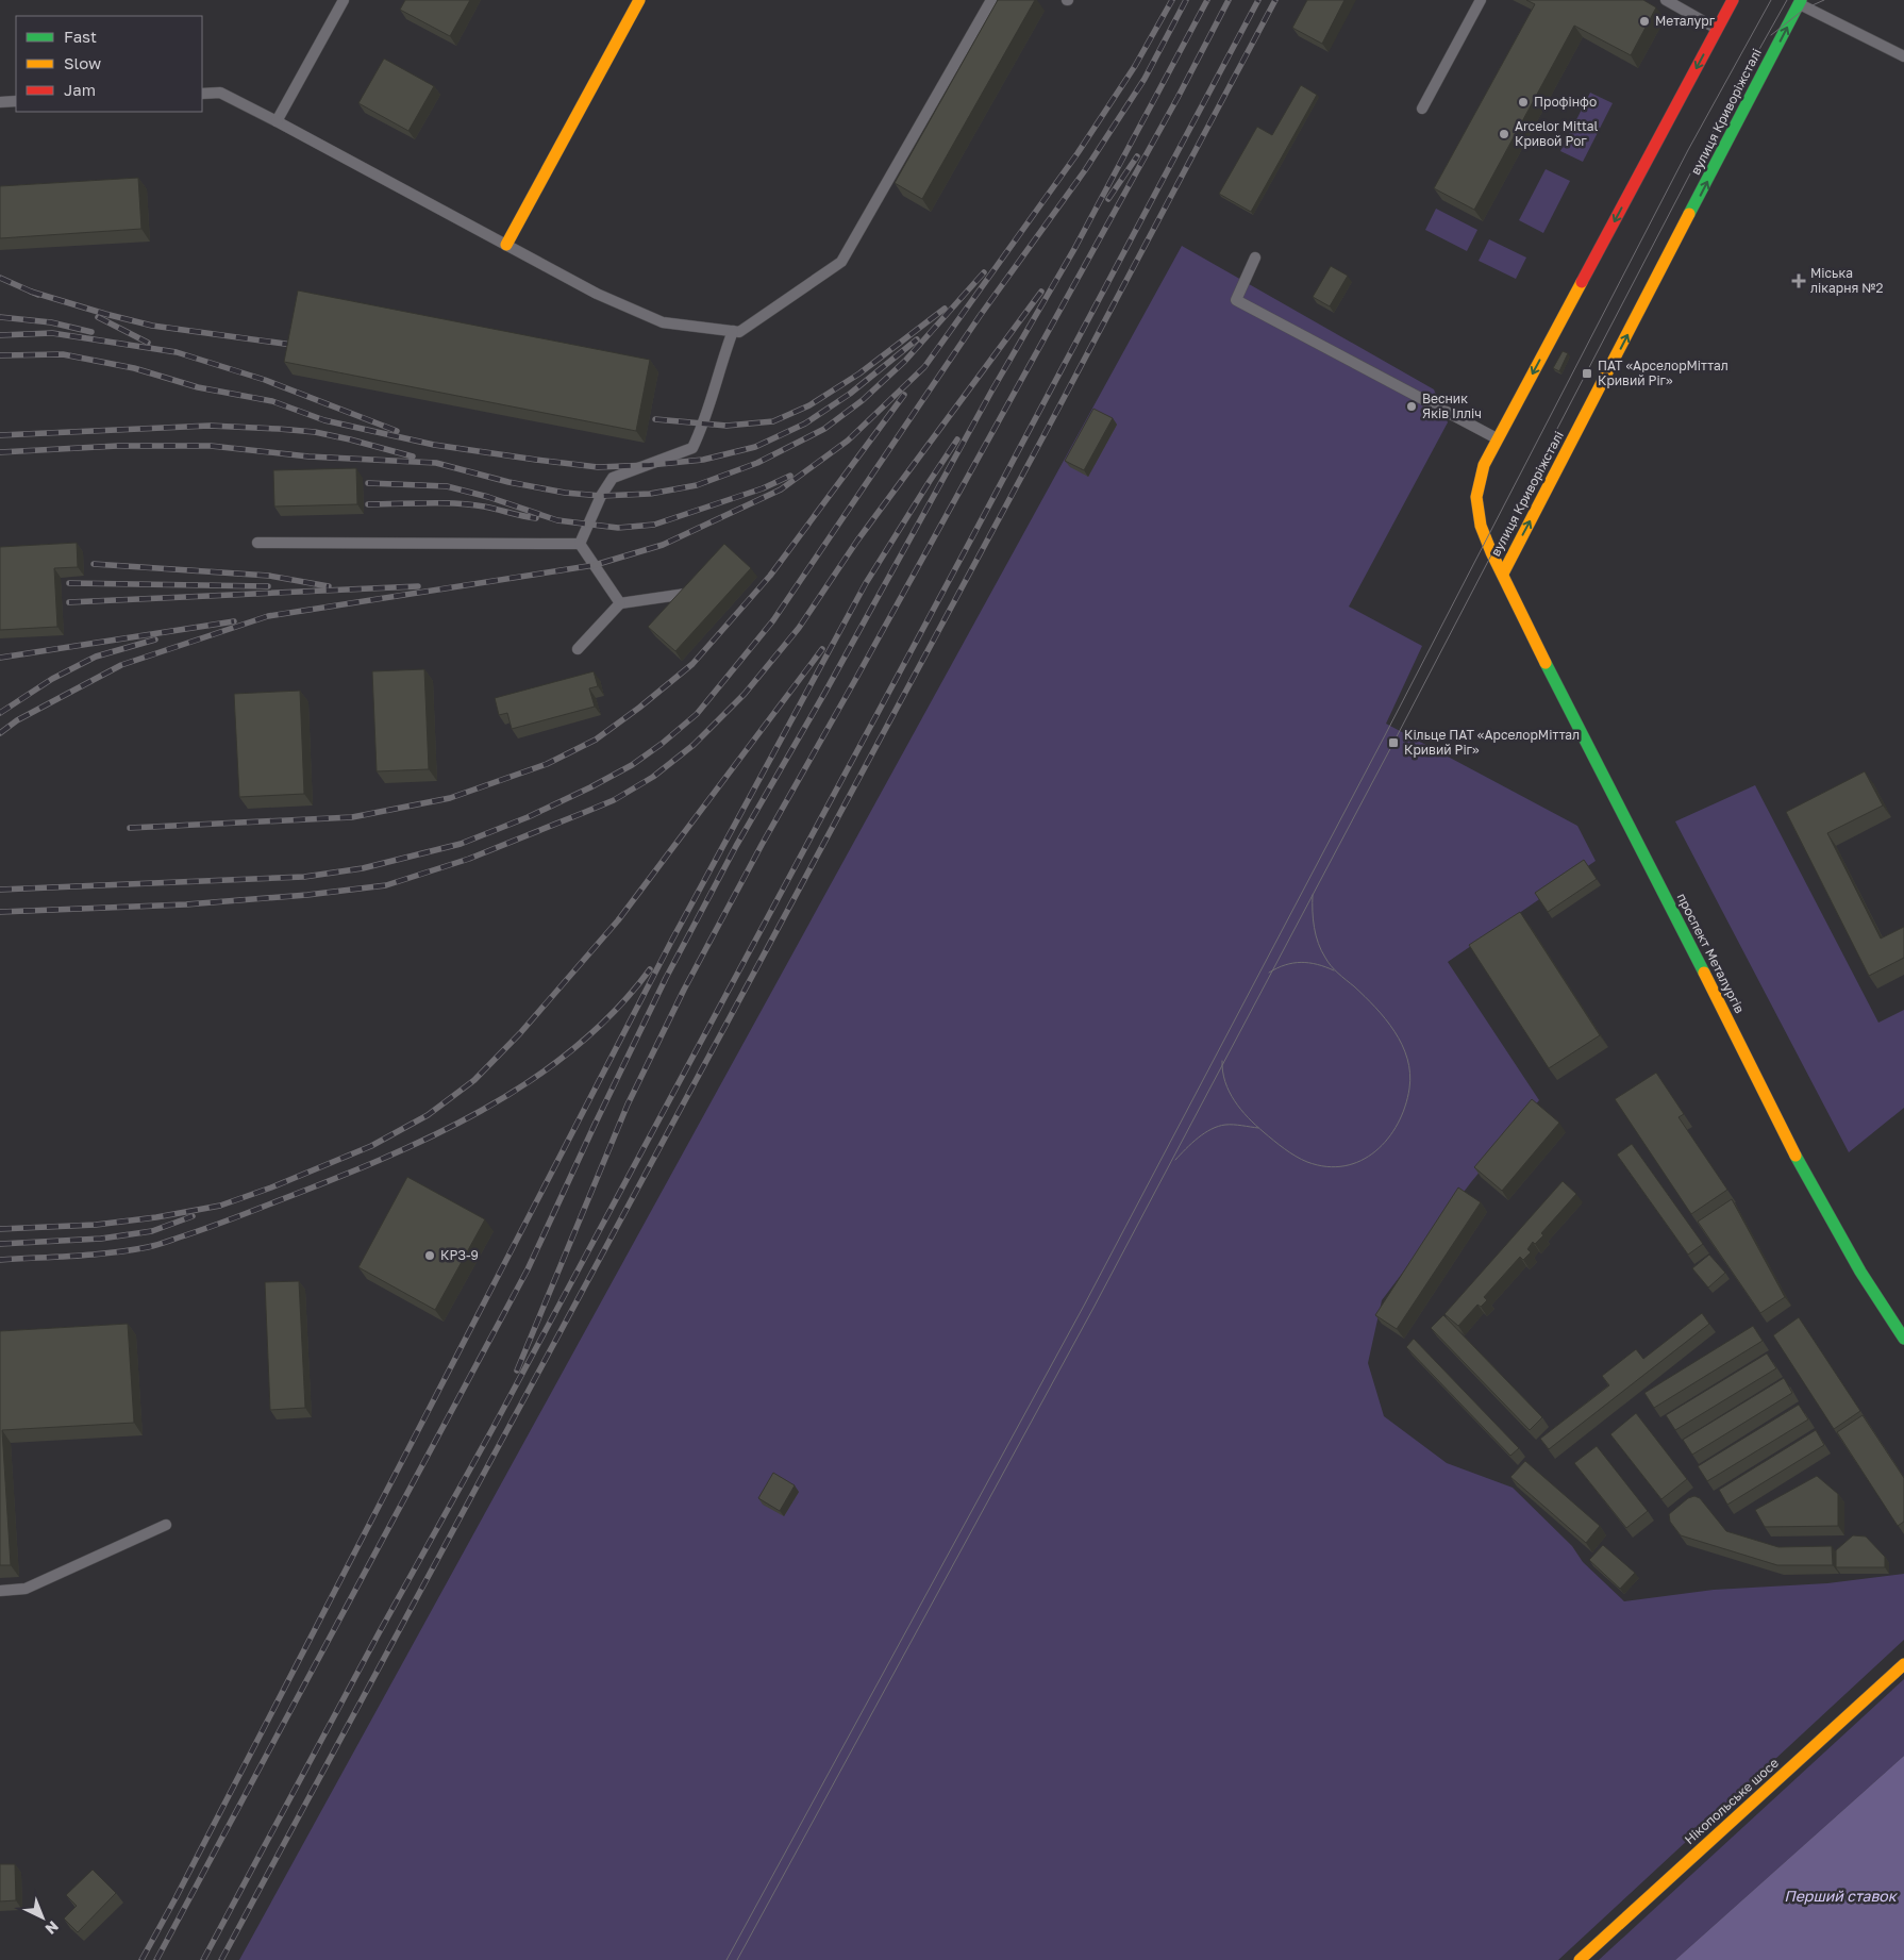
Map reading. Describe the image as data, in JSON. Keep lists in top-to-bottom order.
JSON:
{
  "streets": {
    "main road": ["вулиця Криворіжсталі", "проспект Металургів", "Нікопольське шосе"]
  },
  "crossings": [
    ["вулиця Криворіжсталі", "проспект Металургів"]
  ],
  "water": ["Перший ставок"],
  "places": {
    "other": [
      "Металург",
      "Профінфо",
      "Arcelor Mittal Кривой Рог",
      "Весник Яків Ілліч",
      "КРЗ-9"
    ],
    "health": ["Міська лікарня №2"],
    "transit": ["ПАТ «АрселорМіттал Кривий Ріг»", "Кільце ПАТ «АрселорМіттал Кривий Ріг»"]
  },
  "legend": ["Fast", "Slow", "Jam"],
  "north": "bottom right"
}
